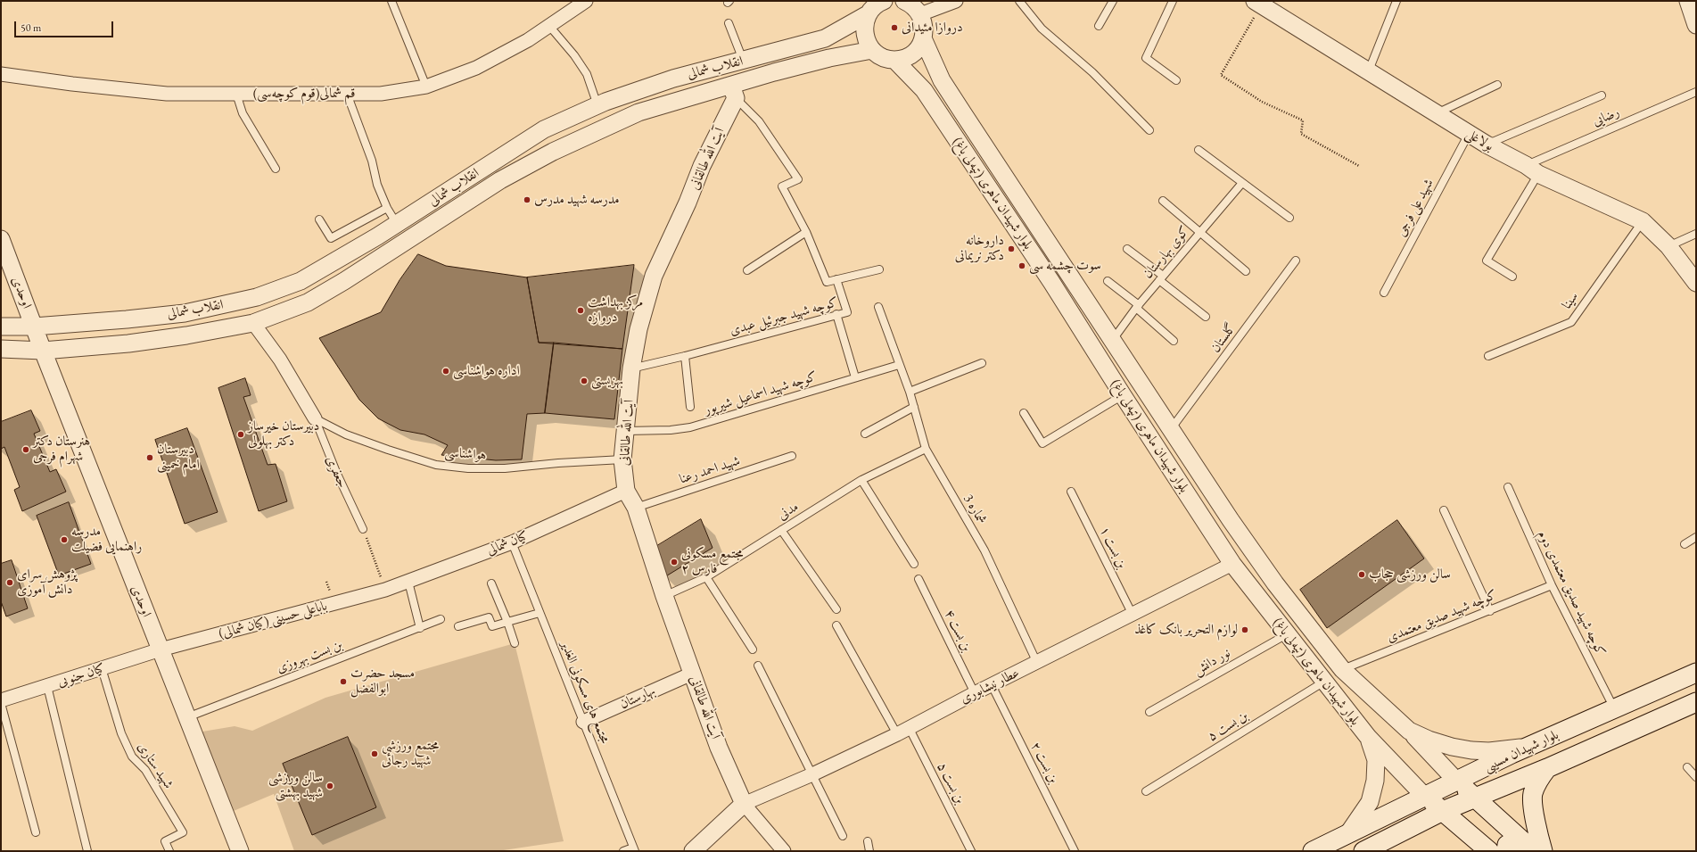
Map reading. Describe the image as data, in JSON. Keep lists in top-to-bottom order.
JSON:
{
  "streets": {
    "main road": ["بلوار شهیدان مسیبی"],
    "street": [
      "انقلاب شمالی",
      "قم شمالی(قوم کوچه‌سی)",
      "بولاغلی",
      "آیت الله طالقانی",
      "بلوار شهیدان ماهری (تپه‌لی باغ)",
      "اوحدی",
      "جعفری",
      "کیان شمالی",
      "باباعلی حسینی (کیان شمالی)",
      "کیان جنوبی",
      "عطار نیشابوری",
      "بهارستان"
    ],
    "lane": [
      "رضایی",
      "شهید علی فرجی",
      "کوی بهارستان",
      "سینا",
      "کوچه شهید جبرئیل عبدی",
      "گلستان",
      "کوچه شهید اسماعیل شیرپور",
      "هواشناسی",
      "شهید احمد رعنا",
      "شماره 3",
      "مدنی",
      "بن بست ۱",
      "کوچه شهید صدیق معتمدی دوم",
      "کوچه شهید صدیق معتمدی",
      "بن بست ۴",
      "بن بست بهروزی",
      "نور دانش",
      "مجتمع های مسکونی الغدیر",
      "بن بست ۵",
      "بن بست ۲",
      "شهید ستاری"
    ]
  },
  "crossings": [
    ["انقلاب شمالی", "آیت الله طالقانی"],
    ["انقلاب شمالی", "اوحدی"],
    ["انقلاب شمالی", "کوچه شهید جبرئیل عبدی"],
    ["انقلاب شمالی", "جعفری"],
    ["رضایی", "بولاغلی"],
    ["بولاغلی", "شهید علی فرجی"],
    ["بولاغلی", "سینا"],
    ["آیت الله طالقانی", "کوچه شهید جبرئیل عبدی"],
    ["آیت الله طالقانی", "کوچه شهید اسماعیل شیرپور"],
    ["آیت الله طالقانی", "هواشناسی"],
    ["آیت الله طالقانی", "شهید احمد رعنا"],
    ["آیت الله طالقانی", "مدنی"],
    ["آیت الله طالقانی", "کیان شمالی"],
    ["آیت الله طالقانی", "عطار نیشابوری"],
    ["آیت الله طالقانی", "بهارستان"],
    ["بلوار شهیدان ماهری (تپه‌لی باغ)", "کوی بهارستان"],
    ["بلوار شهیدان ماهری (تپه‌لی باغ)", "گلستان"],
    ["بلوار شهیدان ماهری (تپه‌لی باغ)", "کوچه شهید صدیق معتمدی"],
    ["بلوار شهیدان ماهری (تپه‌لی باغ)", "نور دانش"],
    ["بلوار شهیدان ماهری (تپه‌لی باغ)", "عطار نیشابوری"],
    ["بلوار شهیدان ماهری (تپه‌لی باغ)", "بن بست ۵"],
    ["بلوار شهیدان ماهری (تپه‌لی باغ)", "بلوار شهیدان مسیبی"],
    ["اوحدی", "باباعلی حسینی (کیان شمالی)"],
    ["اوحدی", "بن بست بهروزی"],
    ["اوحدی", "کیان جنوبی"],
    ["کوچه شهید اسماعیل شیرپور", "شماره 3"],
    ["هواشناسی", "جعفری"],
    ["شماره 3", "مدنی"],
    ["شماره 3", "عطار نیشابوری"],
    ["کیان شمالی", "باباعلی حسینی (کیان شمالی)"],
    ["کیان شمالی", "مجتمع های مسکونی الغدیر"],
    ["بن بست ۱", "عطار نیشابوری"],
    ["کوچه شهید صدیق معتمدی دوم", "کوچه شهید صدیق معتمدی"],
    ["کوچه شهید صدیق معتمدی دوم", "بلوار شهیدان مسیبی"],
    ["باباعلی حسینی (کیان شمالی)", "کیان جنوبی"],
    ["بن بست ۴", "عطار نیشابوری"],
    ["کیان جنوبی", "شهید ستاری"],
    ["عطار نیشابوری", "بن بست ۵"],
    ["عطار نیشابوری", "بن بست ۲"],
    ["مجتمع های مسکونی الغدیر", "بهارستان"]
  ],
  "places": [
    "دروازا مئیدانی",
    "مدرسه شهید مدرس",
    "داروخانه دكتر نریمانی",
    "سوت چشمه سی",
    "مرکز بهداشت دروازه",
    "اداره هواشناسی",
    "بهزیستی",
    "دبیرستان خیرساز دکتر بهلولی",
    "هنرستان دکتر شهرام فرجی",
    "دبیرستان امام خمینی",
    "مدرسه راهنمایی فضیلت",
    "مجتمع مسکونی فارس ۲",
    "سالن ورزشی حجاب",
    "پژوهش سرای دانش آموزی",
    "لوازم التحریر بانک کاغذ",
    "مسجد حضرت ابوالفضل",
    "مجتمع ورزشی شهید رجائی",
    "سالن ورزشی شهید بهشتی"
  ],
  "scale_bar": "50 m"
}
